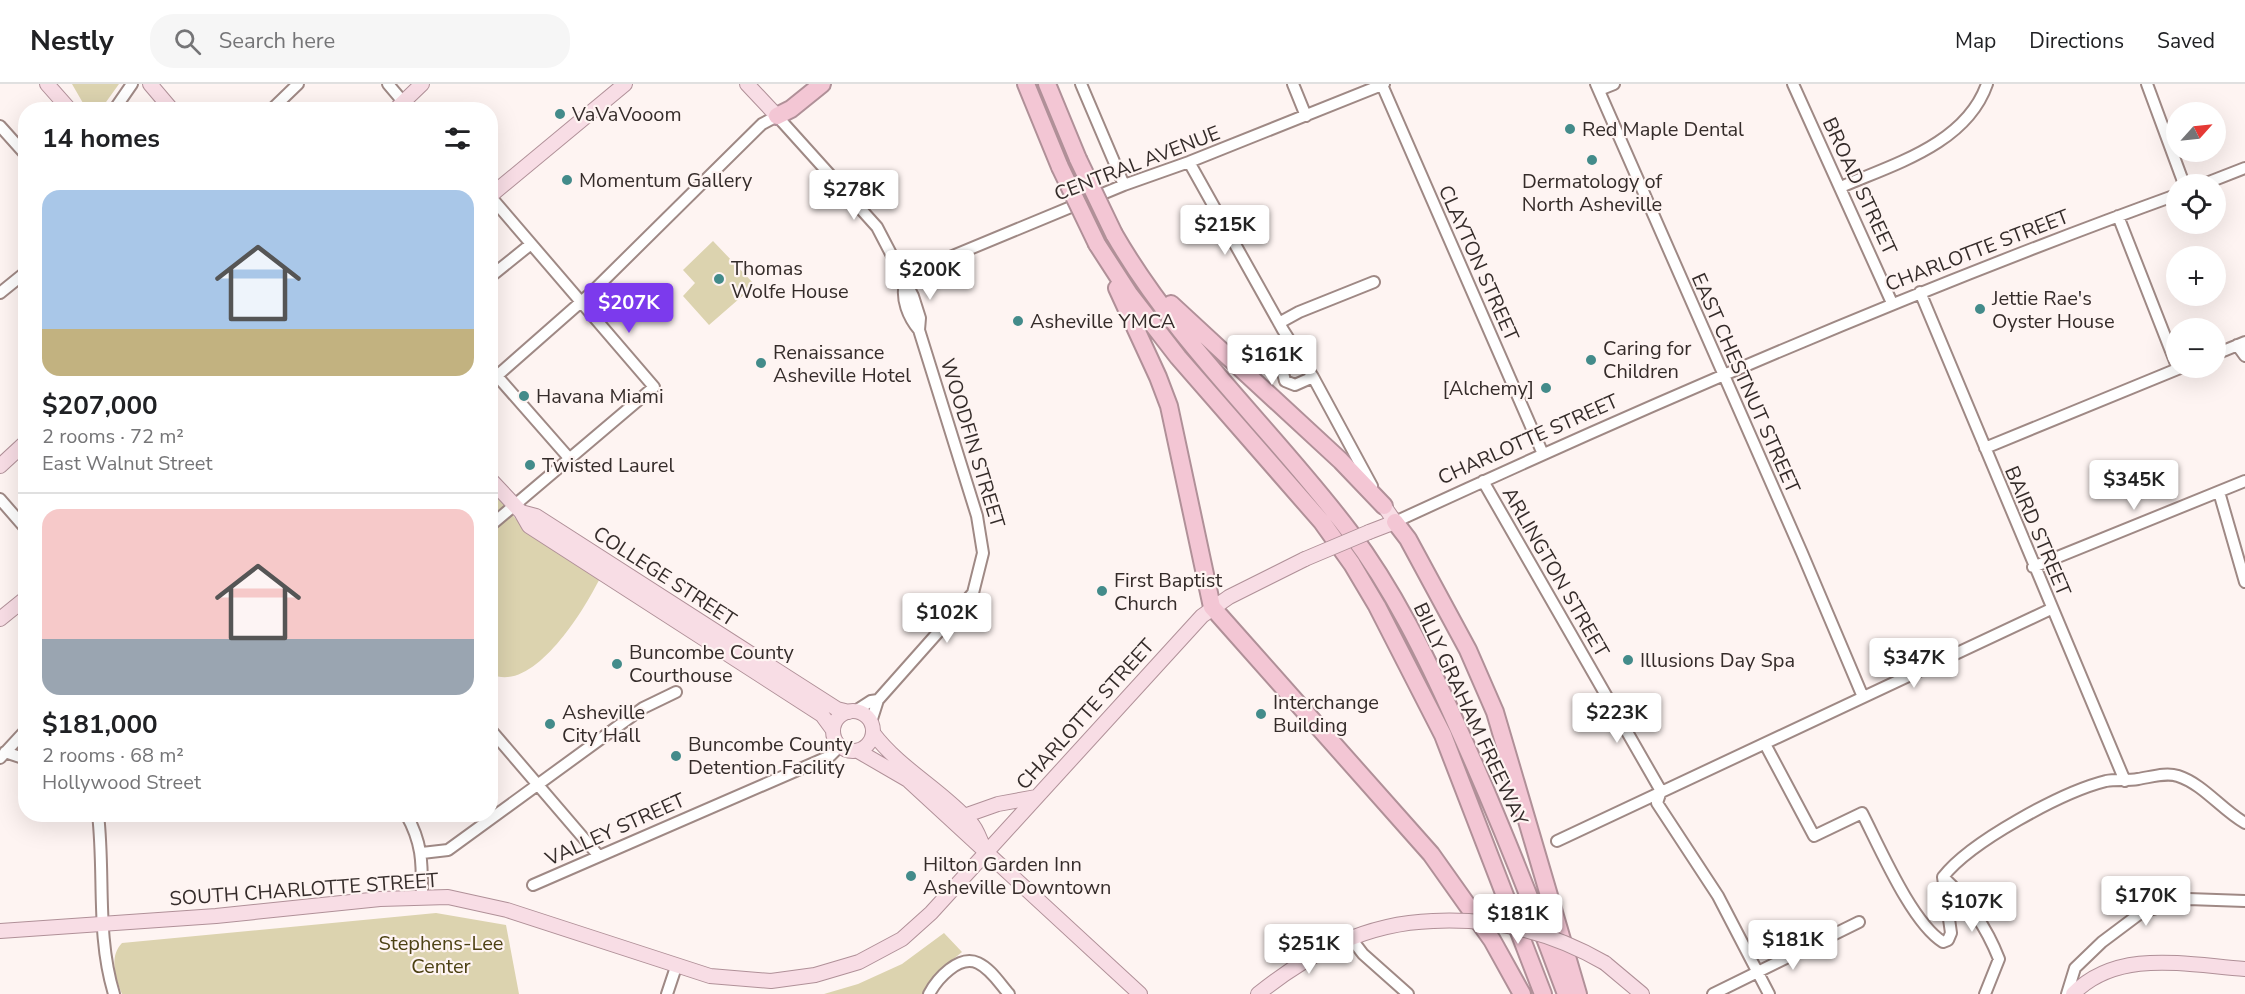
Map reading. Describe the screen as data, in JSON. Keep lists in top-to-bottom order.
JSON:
{
  "streets": {
    "highway": ["BILLY GRAHAM FREEWAY"],
    "main road": [
      "CHARLOTTE STREET",
      "WOODFIN STREET",
      "COLLEGE STREET",
      "SOUTH CHARLOTTE STREET"
    ],
    "street": [
      "CENTRAL AVENUE",
      "BROAD STREET",
      "CLAYTON STREET",
      "EAST CHESTNUT STREET",
      "BAIRD STREET",
      "ARLINGTON STREET",
      "VALLEY STREET"
    ]
  },
  "crossings": [
    ["CENTRAL AVENUE", "CLAYTON STREET"],
    ["CENTRAL AVENUE", "WOODFIN STREET"],
    ["BROAD STREET", "CHARLOTTE STREET"],
    ["CHARLOTTE STREET", "CLAYTON STREET"],
    ["CHARLOTTE STREET", "EAST CHESTNUT STREET"],
    ["CHARLOTTE STREET", "BAIRD STREET"],
    ["CHARLOTTE STREET", "ARLINGTON STREET"],
    ["CHARLOTTE STREET", "SOUTH CHARLOTTE STREET"],
    ["COLLEGE STREET", "VALLEY STREET"]
  ],
  "parks": ["Stephens-Lee Center"],
  "places": [
    "VaVaVooom",
    "Red Maple Dental",
    "Dermatology of North Asheville",
    "Momentum Gallery",
    "Thomas Wolfe House",
    "Jettie Rae's Oyster House",
    "Asheville YMCA",
    "Caring for Children",
    "Renaissance Asheville Hotel",
    "[Alchemy]",
    "Havana Miami",
    "Twisted Laurel",
    "First Baptist Church",
    "Illusions Day Spa",
    "Buncombe County Courthouse",
    "Interchange Building",
    "Asheville City Hall",
    "Buncombe County Detention Facility",
    "Hilton Garden Inn Asheville Downtown"
  ],
  "north": "top right",
  "page": {
    "header": "Nestly",
    "search": "Search here",
    "nav": ["Map", "Directions", "Saved"],
    "map_buttons": ["+", "−"],
    "heading": "14 homes",
    "price": [
      "$278K",
      "$215K",
      "$200K",
      "$207K",
      "$161K",
      "$345K",
      "$102K",
      "$347K",
      "$223K",
      "$170K",
      "$107K",
      "$181K",
      "$181K",
      "$251K"
    ],
    "list": [
      {
        "name": "$207,000",
        "note": "2 rooms · 72 m² · East Walnut Street"
      },
      {
        "name": "$181,000",
        "note": "2 rooms · 68 m² · Hollywood Street"
      }
    ]
  }
}
